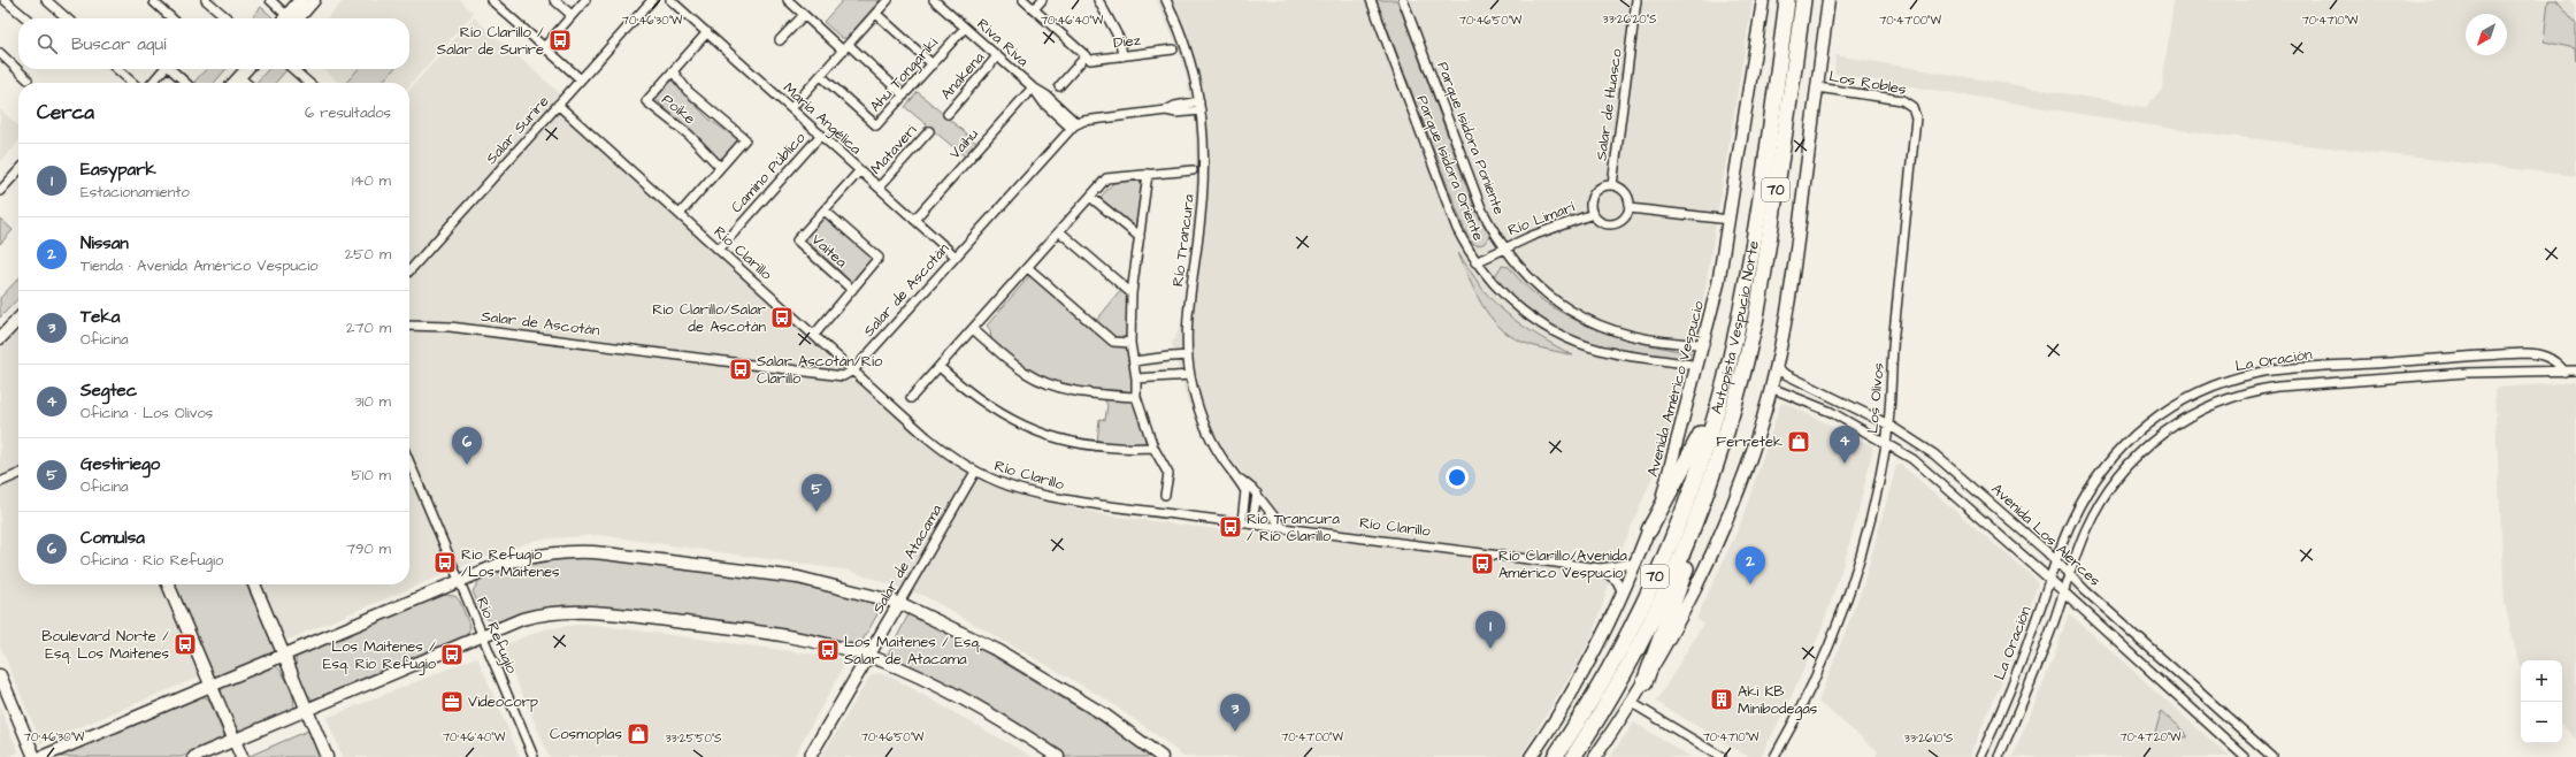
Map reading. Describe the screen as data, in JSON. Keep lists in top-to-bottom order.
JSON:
{
  "streets": {
    "highway": ["70", "Autopista Vespucio Norte"],
    "street": [
      "Diez",
      "Riva Riva",
      "Ahu Tongariki",
      "Anakena",
      "Los Robles",
      "Salar de Huasco",
      "Poike",
      "María Angélica",
      "Salar Surire",
      "Parque Isidora Poniente",
      "Vaihu",
      "Mataveri",
      "Parque Isidora Oriente",
      "Camino Público",
      "Río Limarí",
      "Río Trancura",
      "Vaitea",
      "Río Clarillo",
      "Salar de Ascotán",
      "La Oración",
      "Avenida Américo Vespucio",
      "Los Olivos",
      "Avenida Los Alerces",
      "Salar de Atacama",
      "Río Refugio"
    ]
  },
  "crossings": [
    ["Riva Riva", "Ahu Tongariki"],
    ["Riva Riva", "Anakena"],
    ["Riva Riva", "Vaihu"],
    ["Riva Riva", "Salar de Ascotán"],
    ["Los Robles", "Los Olivos"],
    ["Salar de Huasco", "Río Limarí"],
    ["Poike", "María Angélica"],
    ["Poike", "Río Clarillo"],
    ["María Angélica", "Vaihu"],
    ["María Angélica", "Mataveri"],
    ["María Angélica", "Camino Público"],
    ["María Angélica", "Vaitea"],
    ["María Angélica", "Salar de Ascotán"],
    ["Salar Surire", "Río Clarillo"],
    ["Parque Isidora Poniente", "Río Limarí"],
    ["Parque Isidora Poniente", "Avenida Américo Vespucio"],
    ["Parque Isidora Oriente", "Río Limarí"],
    ["Parque Isidora Oriente", "Avenida Américo Vespucio"],
    ["Camino Público", "Río Clarillo"],
    ["Río Trancura", "Río Clarillo"],
    ["Vaitea", "Río Clarillo"],
    ["Río Clarillo", "Salar de Ascotán"],
    ["Río Clarillo", "Avenida Américo Vespucio"],
    ["Río Clarillo", "Salar de Atacama"],
    ["La Oración", "Avenida Los Alerces"],
    ["Los Olivos", "Avenida Los Alerces"]
  ],
  "places": {
    "bus stop": [
      "Río Clarillo / Salar de Surire",
      "Rio Clarillo/Salar de Ascotán",
      "Salar Ascotán/Río Clarillo",
      "Río Trancura / Río Clarillo",
      "Rio Refugio /Los Maitenes",
      "Rio Clarillo/Avenida Américo Vespucio",
      "Boulevard Norte / Esq. Los Maitenes",
      "Los Maitenes / Esq. Salar de Atacama",
      "Los Maitenes / Esq. Río Refugio"
    ],
    "shop": ["Ferretek", "Cosmoplas"],
    "building": ["Aki KB Minibodegas"],
    "office": ["Videocorp"]
  },
  "north": "bottom left",
  "page": {
    "search": "Buscar aquí",
    "heading": ["Cerca", "6 resultados"],
    "list": [
      {
        "mark": "1",
        "name": "Easypark",
        "note": "Estacionamiento",
        "value": "140 m"
      },
      {
        "mark": "2",
        "name": "Nissan",
        "note": "Tienda · Avenida Américo Vespucio",
        "value": "250 m"
      },
      {
        "mark": "3",
        "name": "Teka",
        "note": "Oficina",
        "value": "270 m"
      },
      {
        "mark": "4",
        "name": "Segtec",
        "note": "Oficina · Los Olivos",
        "value": "310 m"
      },
      {
        "mark": "5",
        "name": "Gestiriego",
        "note": "Oficina",
        "value": "510 m"
      },
      {
        "mark": "6",
        "name": "Comulsa",
        "note": "Oficina · Río Refugio",
        "value": "790 m"
      }
    ],
    "pins": [
      "4",
      "6",
      "5",
      "2",
      "1",
      "3"
    ],
    "map_buttons": ["+", "−"]
  },
  "coordinates": [
    "33°26'20\"S",
    "70°46'30\"W",
    "70°46'40\"W",
    "70°46'50\"W",
    "70°47'00\"W",
    "70°47'10\"W",
    "70°47'20\"W",
    "33°25'50\"S",
    "33°26'10\"S"
  ]
}
